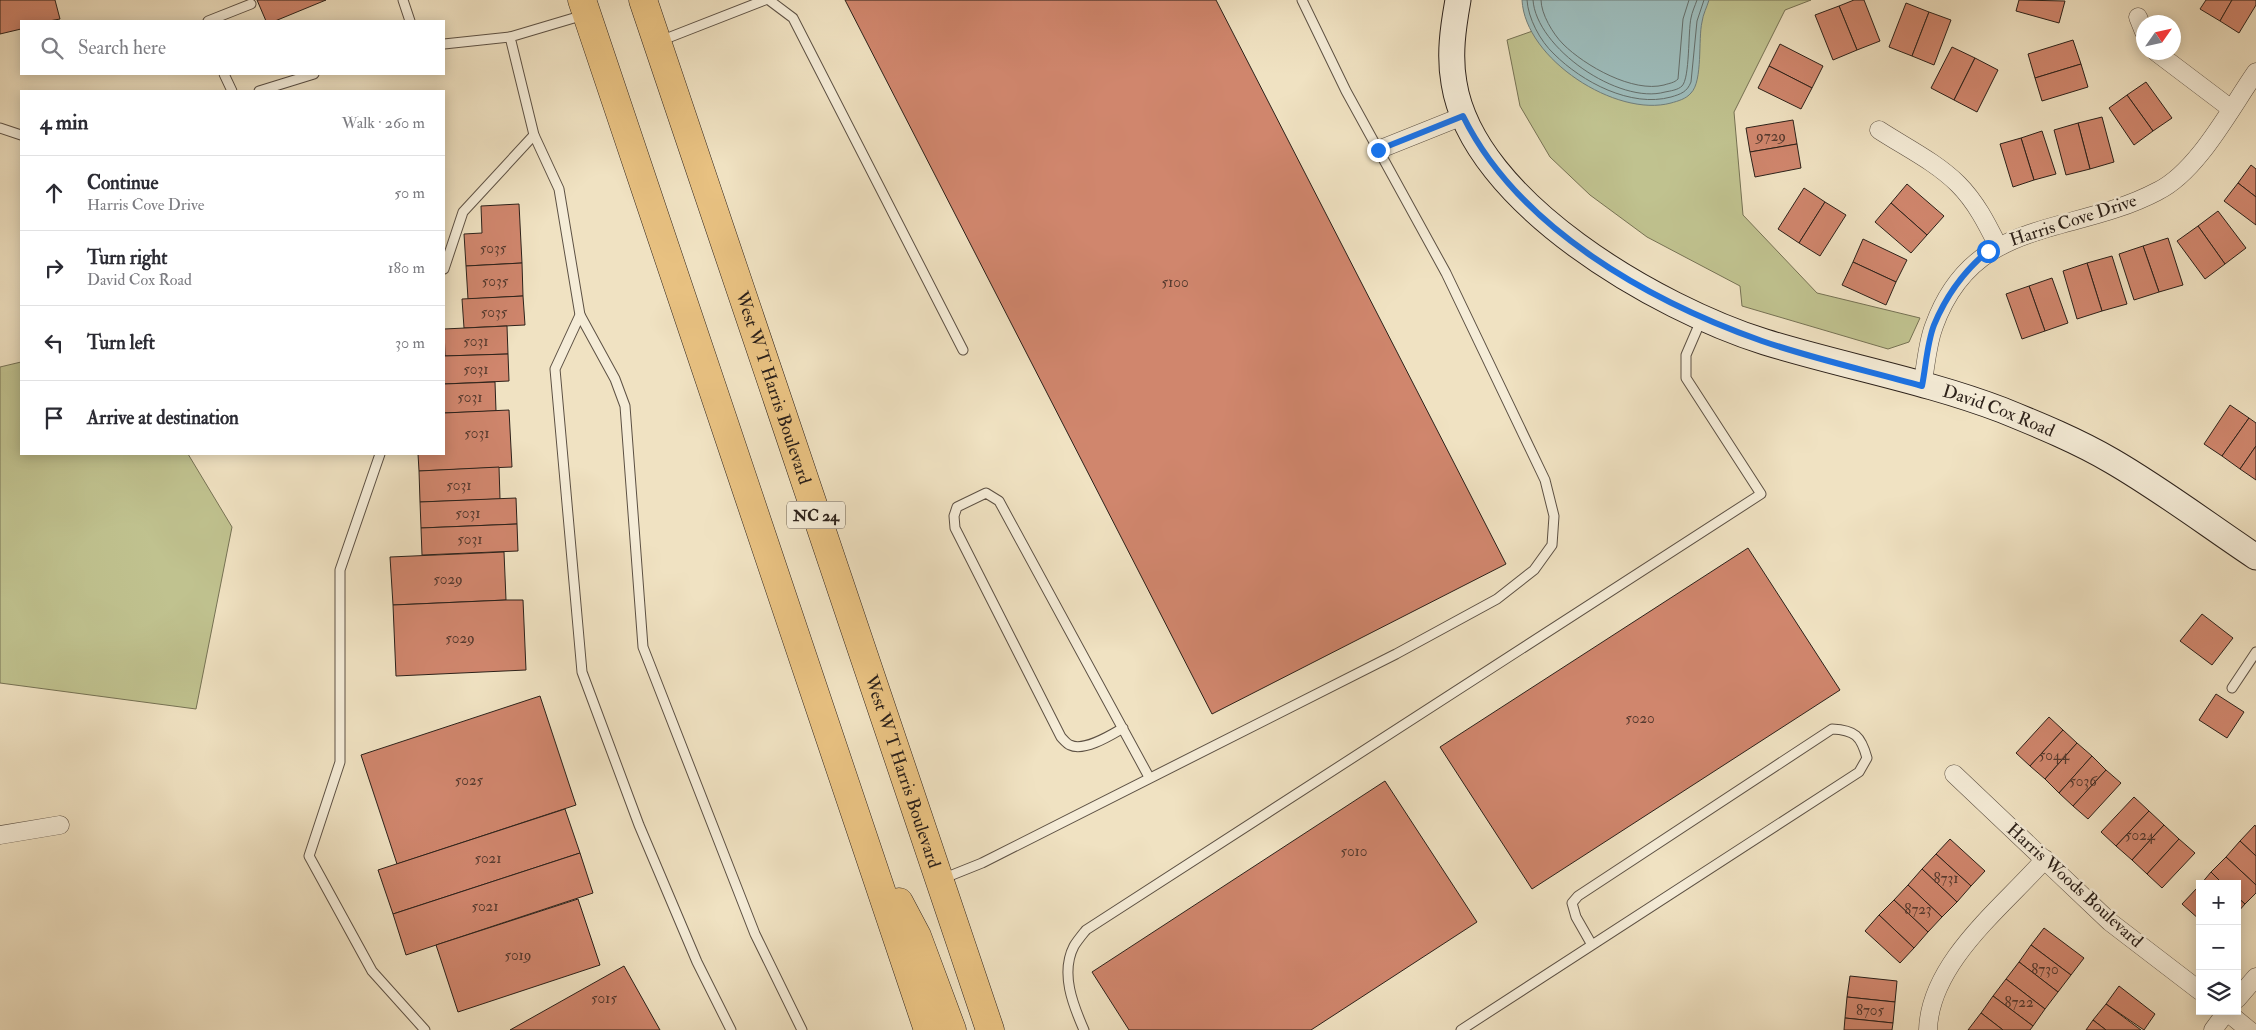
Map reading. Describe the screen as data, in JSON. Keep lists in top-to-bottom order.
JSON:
{
  "streets": {
    "main road": ["West W T Harris Boulevard", "David Cox Road", "NC 24"],
    "street": ["Harris Cove Drive", "Harris Woods Boulevard"]
  },
  "crossings": [
    ["Harris Cove Drive", "David Cox Road"]
  ],
  "house_numbers": [
    "9729",
    "5035",
    "5035",
    "5100",
    "5035",
    "5031",
    "5031",
    "5031",
    "5031",
    "5031",
    "5031",
    "5031",
    "5029",
    "5029",
    "5020",
    "5044",
    "5025",
    "5036",
    "5024",
    "5010",
    "5021",
    "8731",
    "5021",
    "8723",
    "5019",
    "8730",
    "5015",
    "8722",
    "8705"
  ],
  "north": "top right",
  "page": {
    "search": "Search here",
    "heading": ["4 min", "Walk · 260 m"],
    "list": [
      ["Continue", "Harris Cove Drive", "50 m"],
      ["Turn right", "David Cox Road", "180 m"],
      ["Turn left", "30 m"],
      "Arrive at destination"
    ],
    "map_buttons": ["+", "−"]
  }
}
